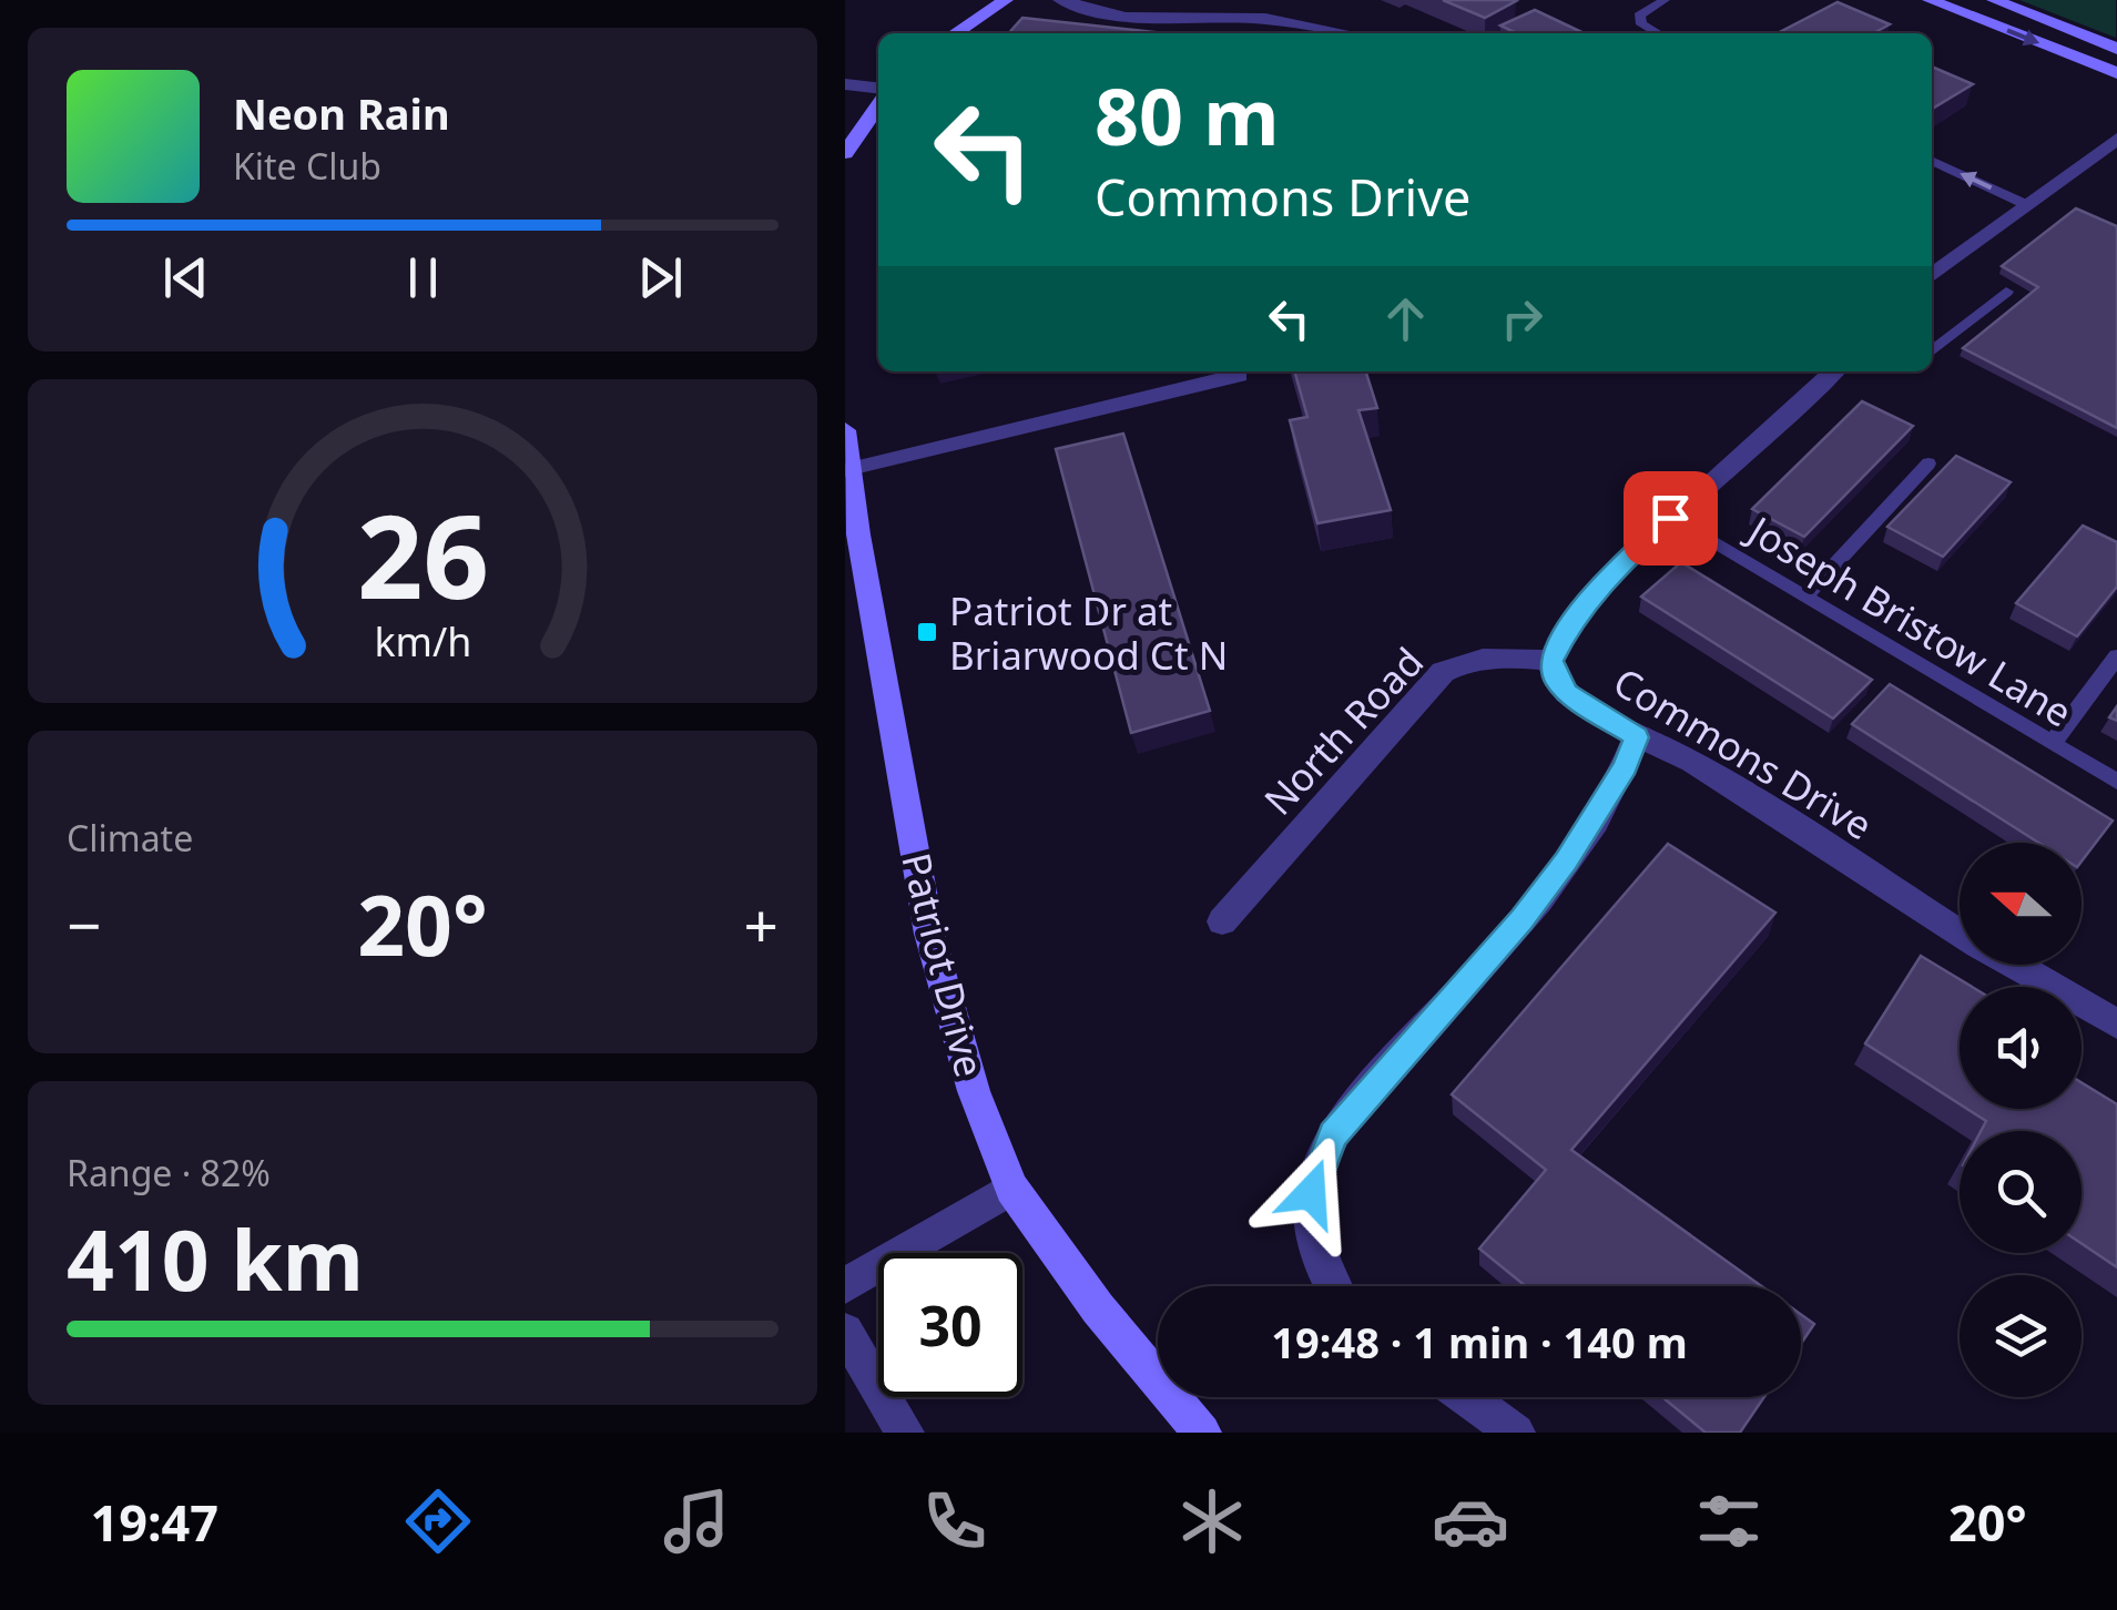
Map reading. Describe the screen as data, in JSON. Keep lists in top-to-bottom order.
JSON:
{
  "streets": {
    "street": ["North Road", "Commons Drive", "Patriot Drive"],
    "lane": ["Joseph Bristow Lane"]
  },
  "crossings": [
    ["North Road", "Commons Drive"]
  ],
  "places": {
    "transit": ["Patriot Dr at Briarwood Ct N"]
  },
  "north": "left",
  "page": {
    "turn": ["80 m", "Commons Drive"],
    "song": ["Neon Rain", "Kite Club"],
    "tile": [
      "Climate",
      ["Range · 82%", "410 km"]
    ],
    "heat": ["−", "20°", "+"],
    "limit": "30",
    "trip": "19:48 · 1 min · 140 m",
    "tabs": ["19:47", "20°"],
    "gauge": ["26", "km/h"]
  }
}
